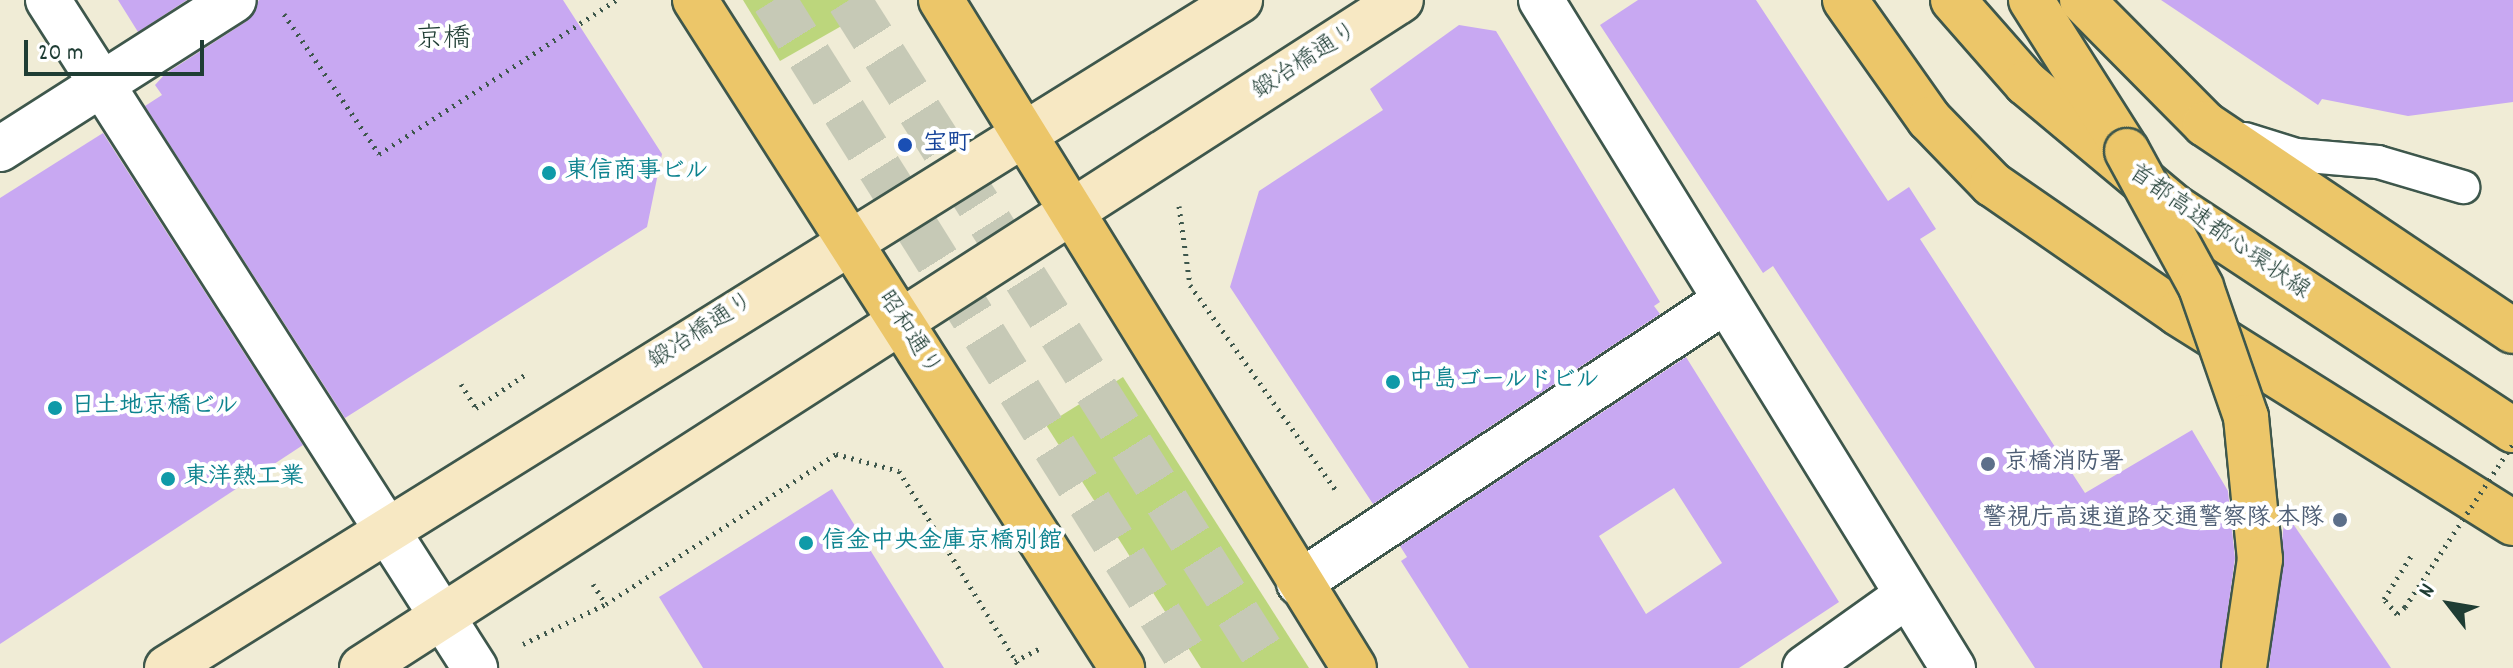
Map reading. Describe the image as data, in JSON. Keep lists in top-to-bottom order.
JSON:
{
  "streets": {
    "main road": ["首都高速都心環状線", "昭和通り"],
    "street": ["鍛冶橋通り"]
  },
  "crossings": [
    ["鍛冶橋通り", "昭和通り"]
  ],
  "districts": ["京橋"],
  "places": [
    "宝町",
    "東信商事ビル",
    "中島ゴールドビル",
    "日土地京橋ビル",
    "京橋消防署",
    "東洋熱工業",
    "警視庁高速道路交通警察隊 本隊",
    "信金中央金庫京橋別館"
  ],
  "scale_bar": "20 m",
  "north": "top left"
}
